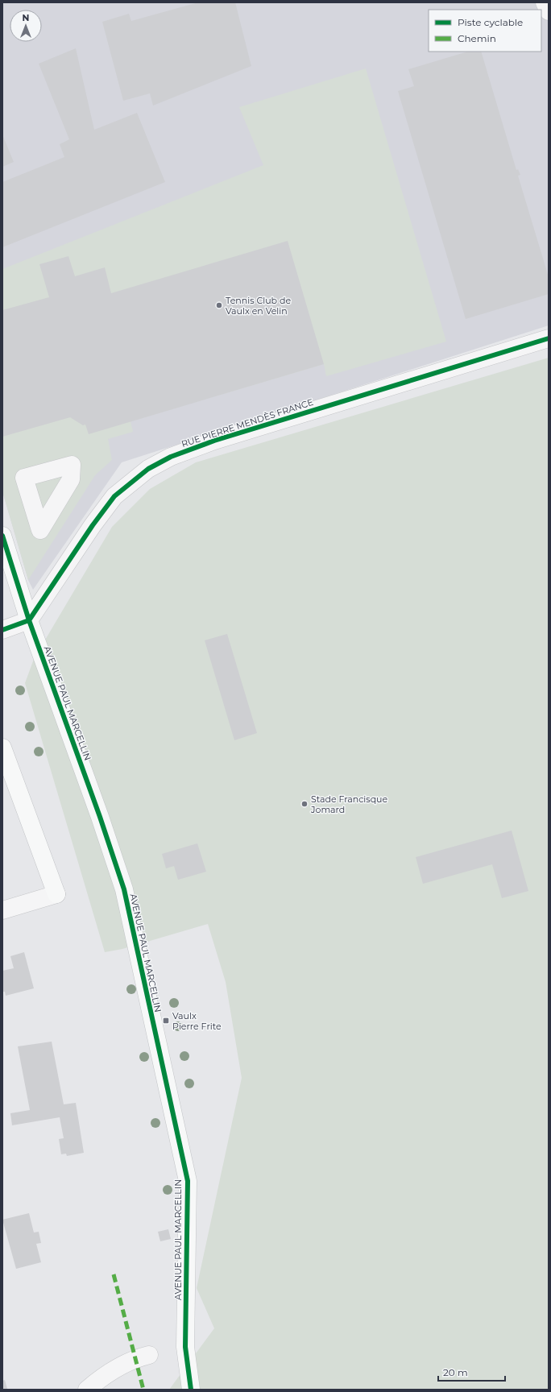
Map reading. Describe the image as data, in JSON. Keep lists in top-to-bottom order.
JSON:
{
  "streets": {
    "main road": ["AVENUE PAUL MARCELLIN"],
    "street": ["RUE PIERRE MENDÈS FRANCE"]
  },
  "crossings": [
    ["RUE PIERRE MENDÈS FRANCE", "AVENUE PAUL MARCELLIN"]
  ],
  "places": {
    "other": ["Tennis Club de Vaulx en Velin", "Stade Francisque Jomard"],
    "transit": ["Vaulx Pierre Frite"]
  },
  "legend": ["Piste cyclable", "Chemin"],
  "scale_bar": "20 m",
  "north": "top"
}
